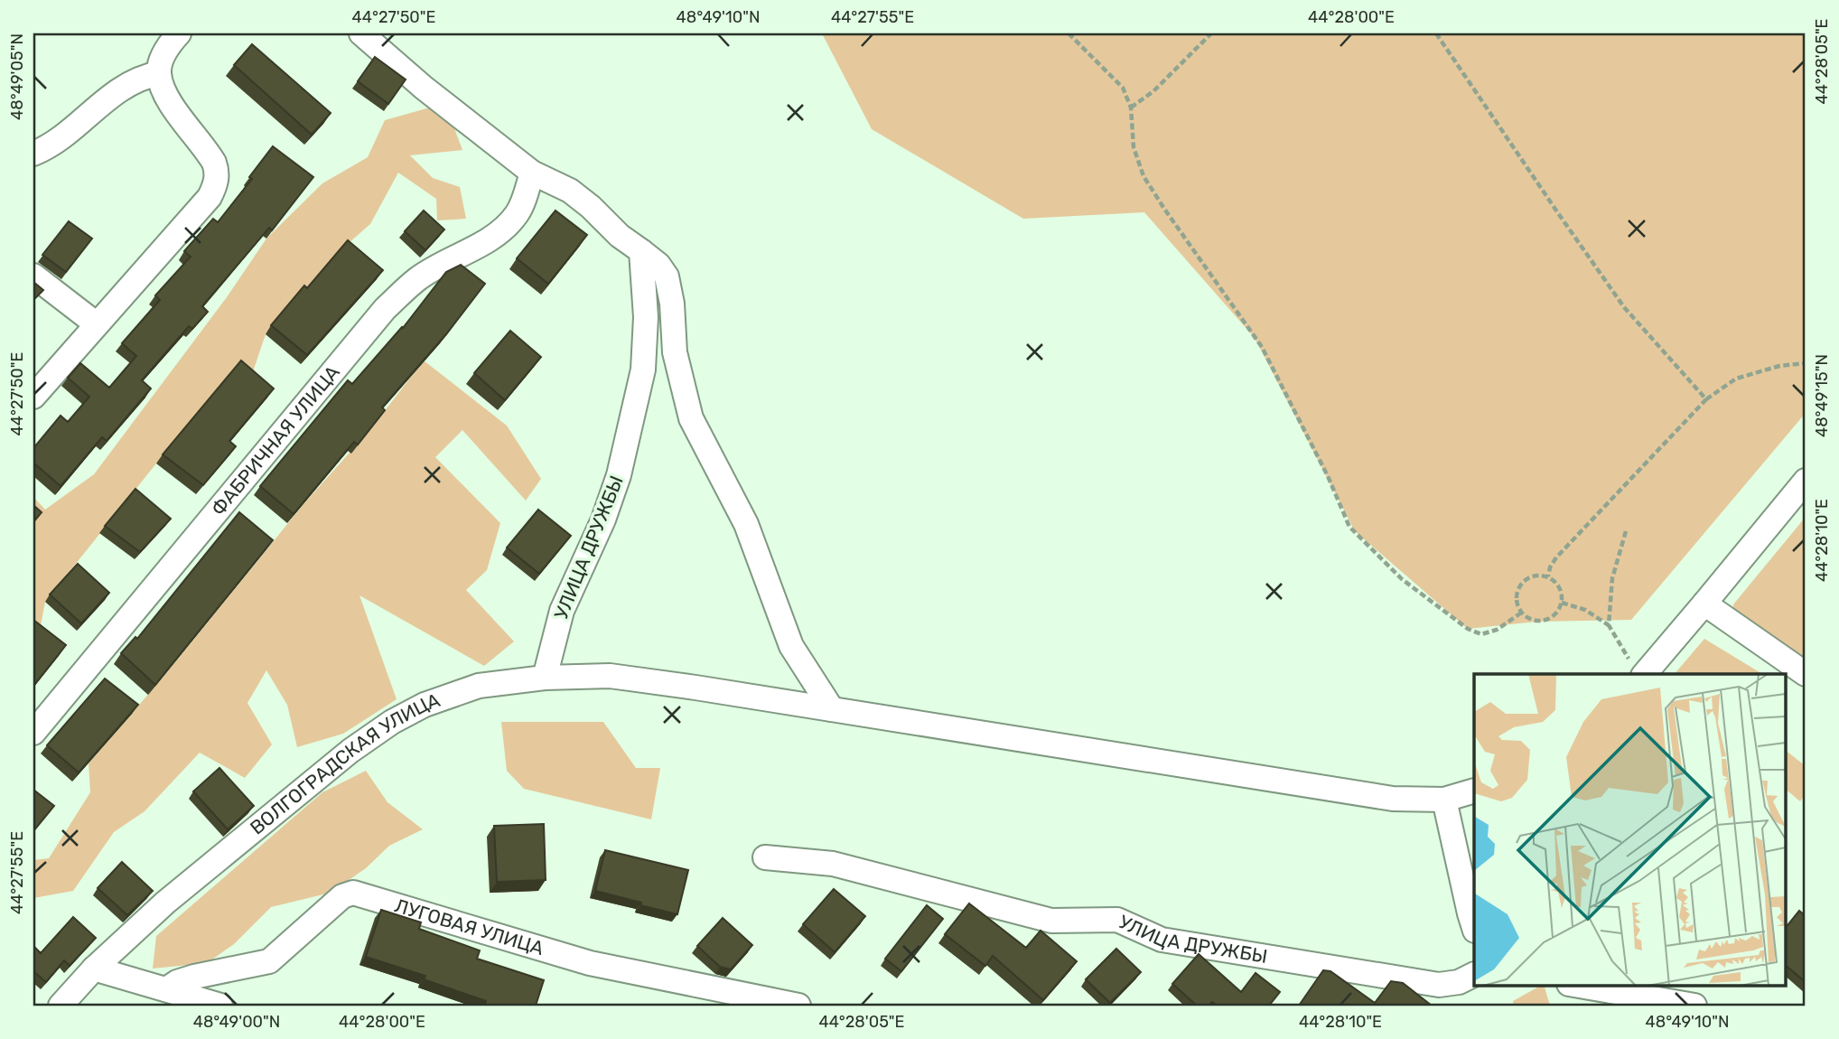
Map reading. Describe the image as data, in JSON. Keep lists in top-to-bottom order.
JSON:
{
  "streets": {
    "street": [
      "ФАБРИЧНАЯ УЛИЦА",
      "УЛИЦА ДРУЖБЫ",
      "ВОЛГОГРАДСКАЯ УЛИЦА",
      "ЛУГОВАЯ УЛИЦА"
    ]
  },
  "crossings": [
    ["УЛИЦА ДРУЖБЫ", "ВОЛГОГРАДСКАЯ УЛИЦА"]
  ],
  "coordinates": [
    "44°27'50\"E",
    "48°49'10\"N",
    "44°27'55\"E",
    "44°28'00\"E",
    "44°28'05\"E",
    "48°49'05\"N",
    "48°49'15\"N",
    "44°28'10\"E",
    "48°49'00\"N"
  ]
}
